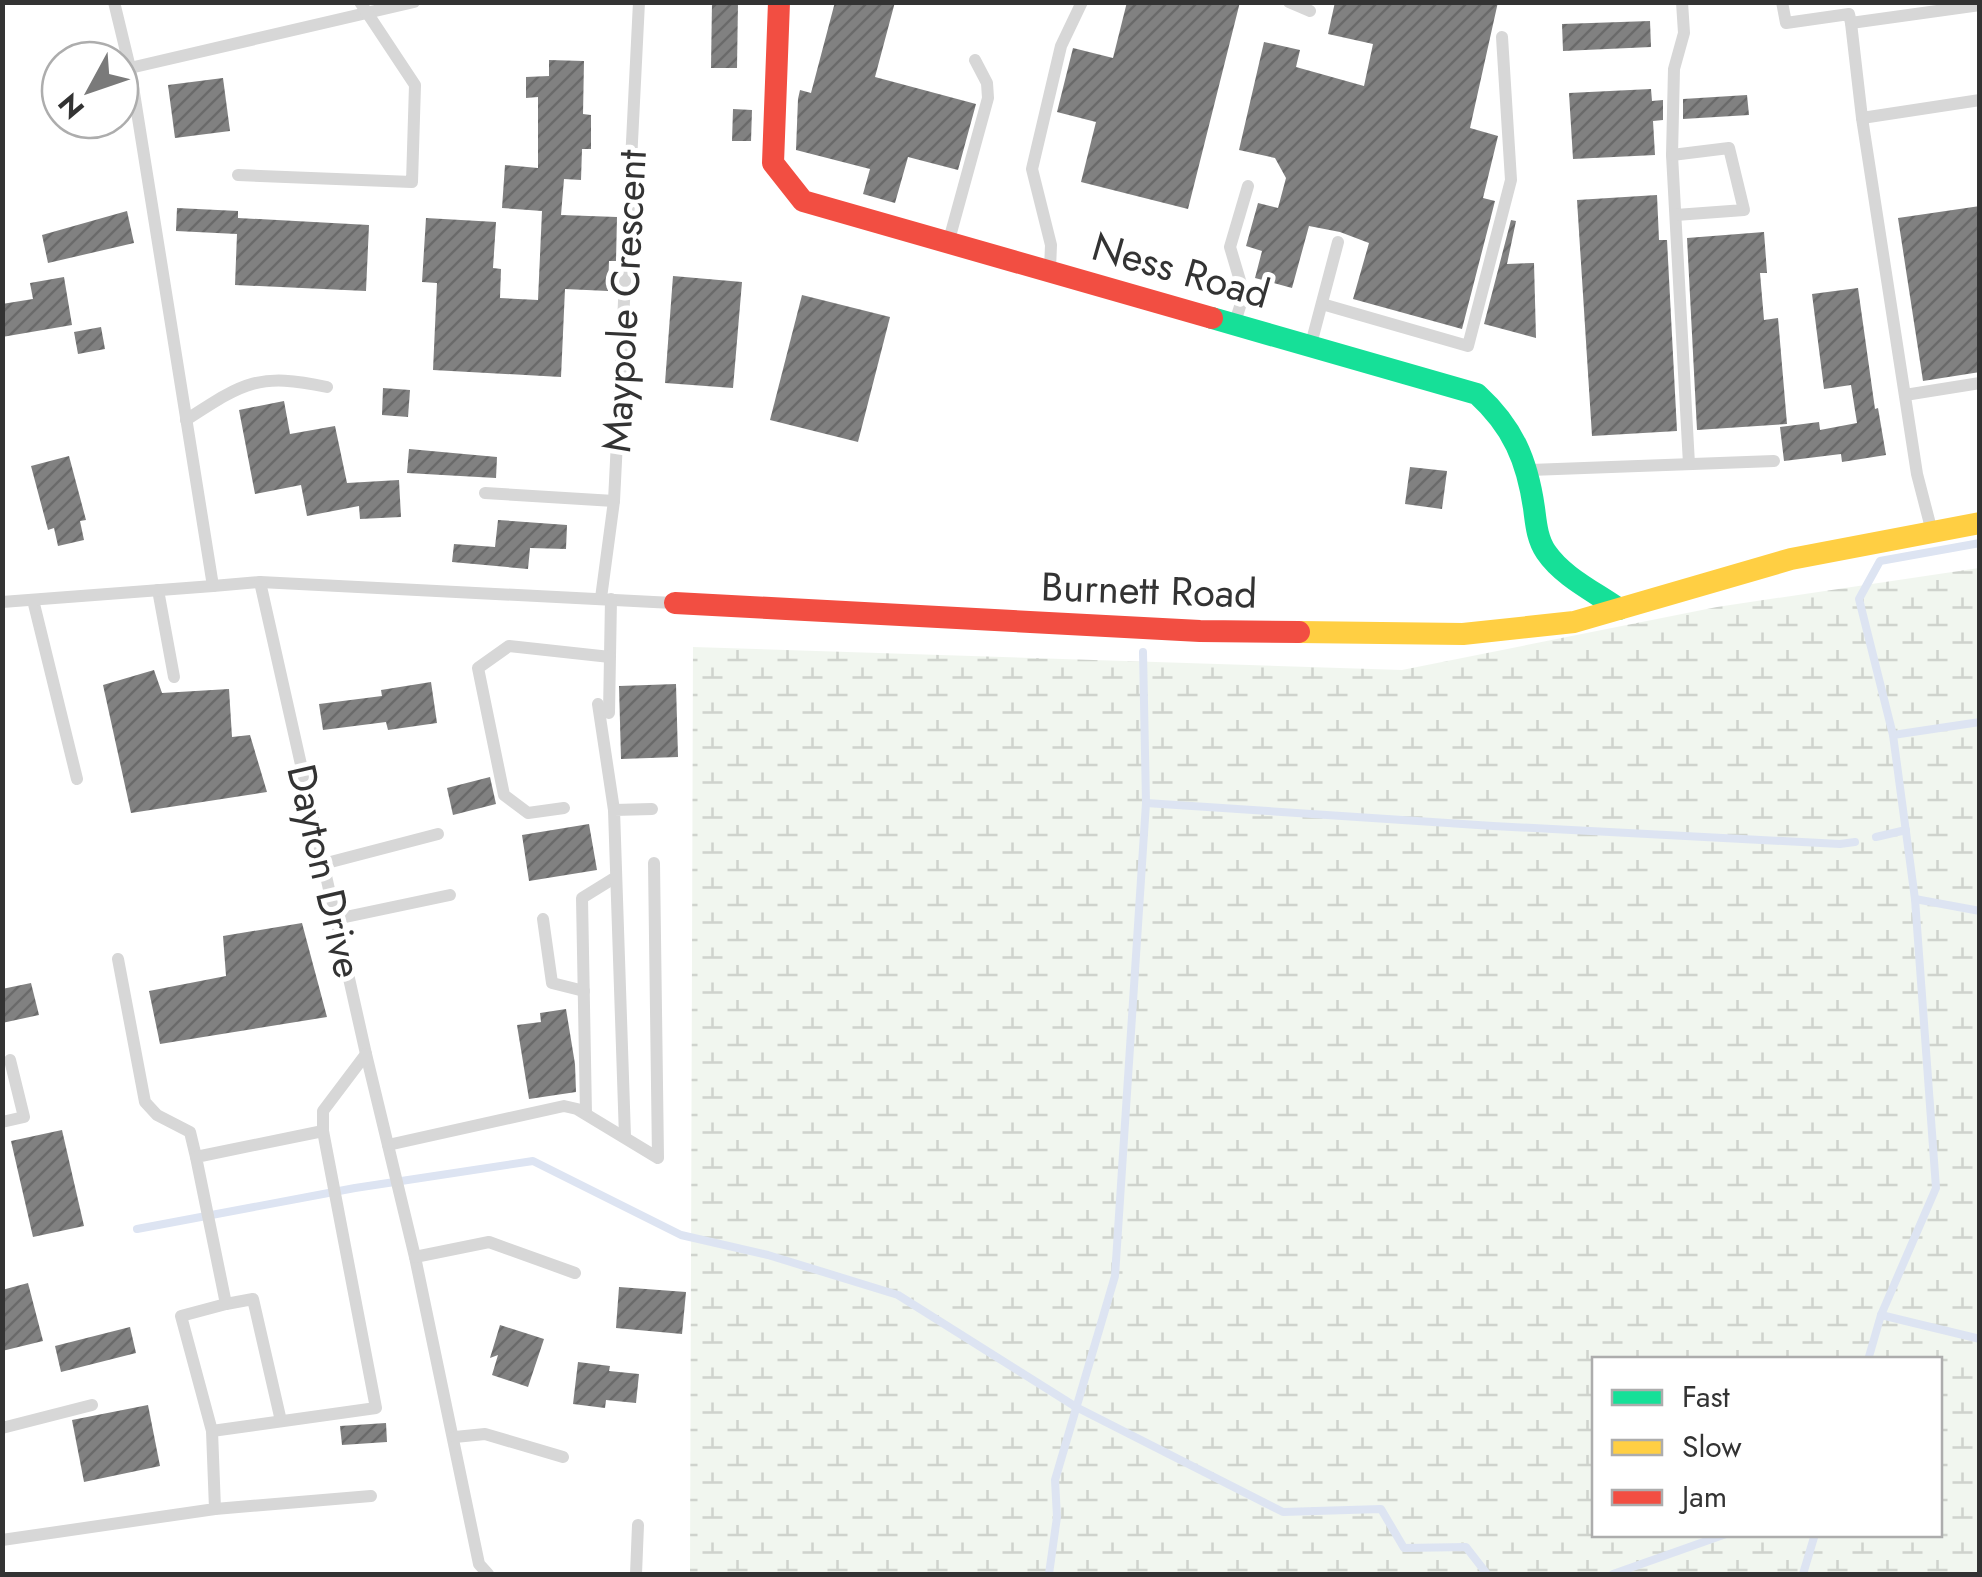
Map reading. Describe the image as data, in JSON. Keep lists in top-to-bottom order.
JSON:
{
  "streets": {
    "street": ["Ness Road", "Burnett Road"],
    "lane": ["Maypole Crescent", "Dayton Drive"]
  },
  "crossings": [
    ["Ness Road", "Burnett Road"]
  ],
  "legend": ["Fast", "Slow", "Jam"],
  "north": "bottom left"
}
